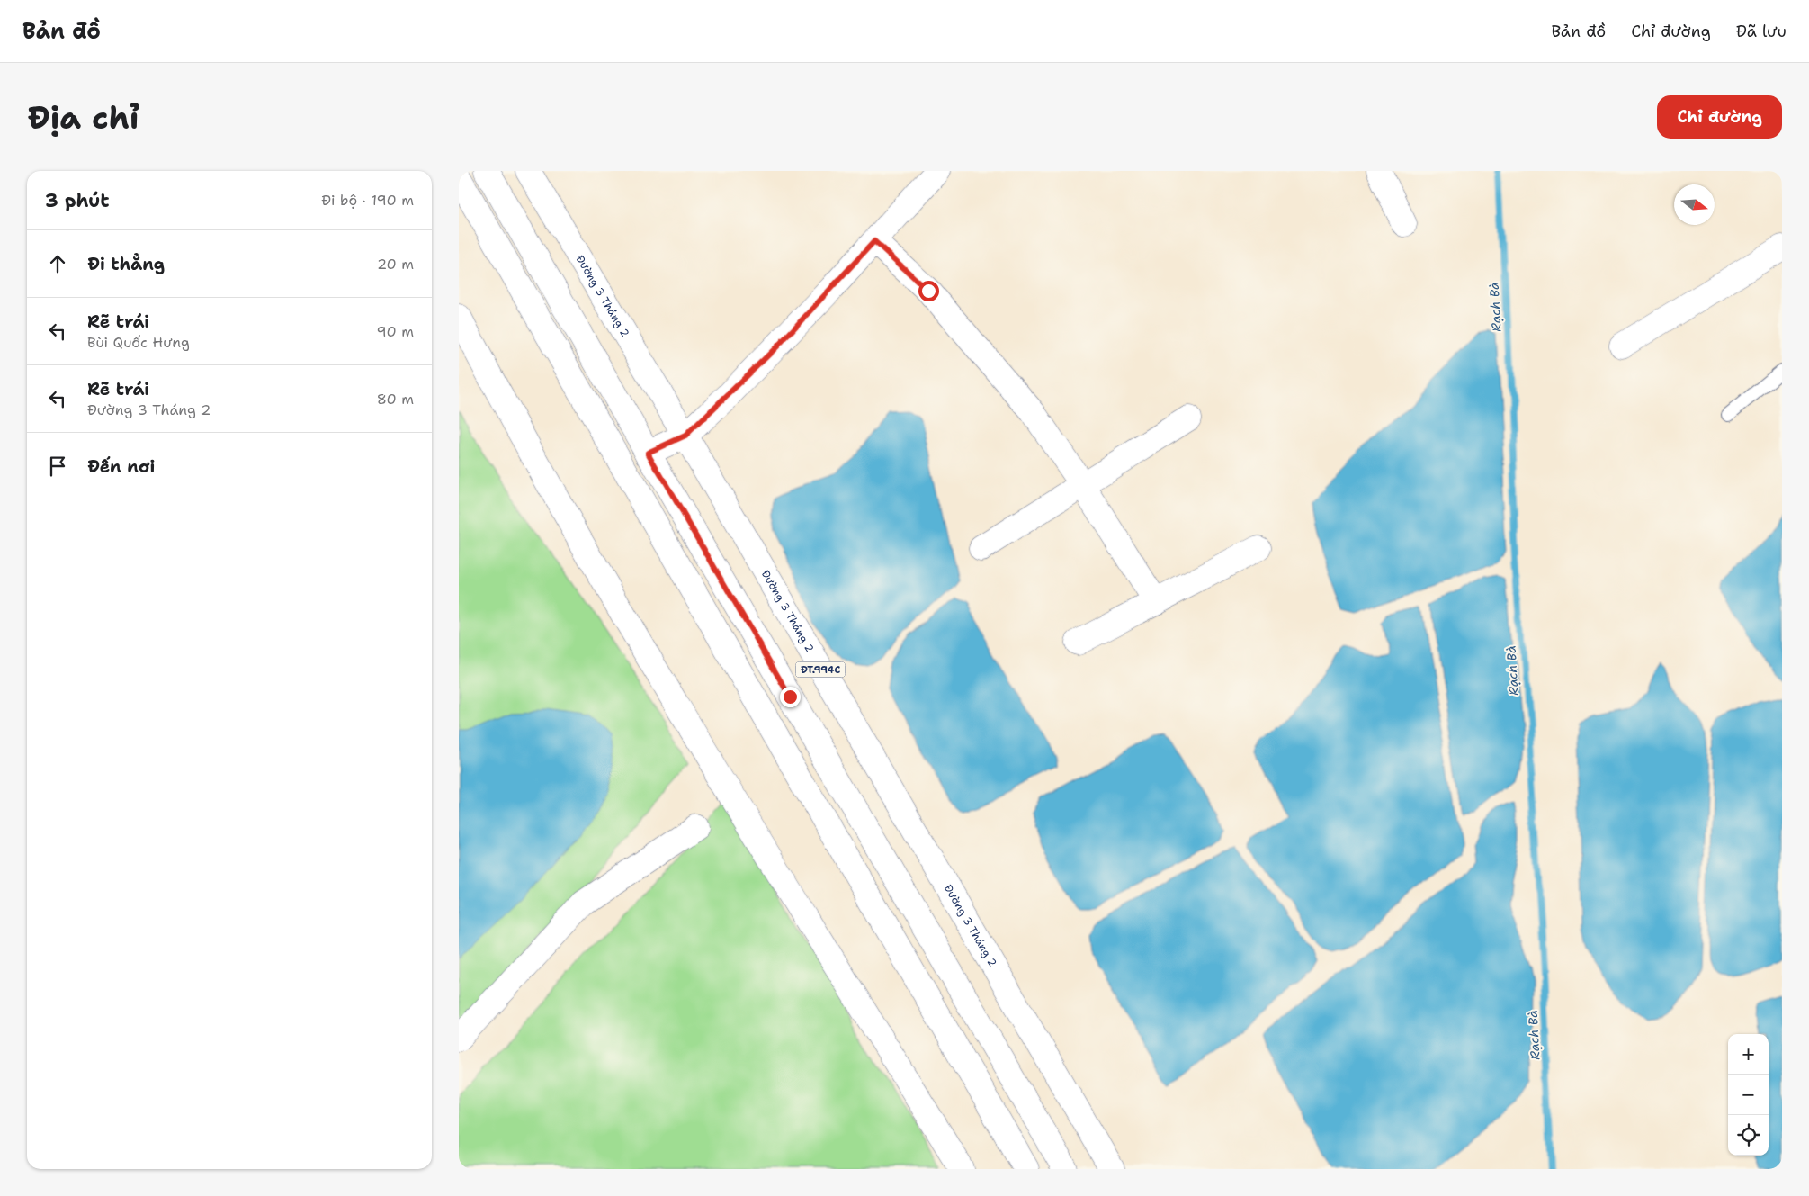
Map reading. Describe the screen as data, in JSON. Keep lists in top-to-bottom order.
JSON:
{
  "streets": {
    "main road": ["Đường 3 Tháng 2", "ĐT.994C"]
  },
  "water": ["Rạch Bà"],
  "north": "right",
  "page": {
    "header": "Bản đồ",
    "nav": ["Bản đồ", "Chỉ đường", "Đã lưu"],
    "buttons": "Chỉ đường",
    "title": "Địa chỉ",
    "heading": ["3 phút", "Đi bộ · 190 m"],
    "list": [
      ["Đi thẳng", "20 m"],
      ["Rẽ trái", "Bùi Quốc Hưng", "90 m"],
      ["Rẽ trái", "Đường 3 Tháng 2", "80 m"],
      "Đến nơi"
    ],
    "map_buttons": ["+", "−"]
  }
}
